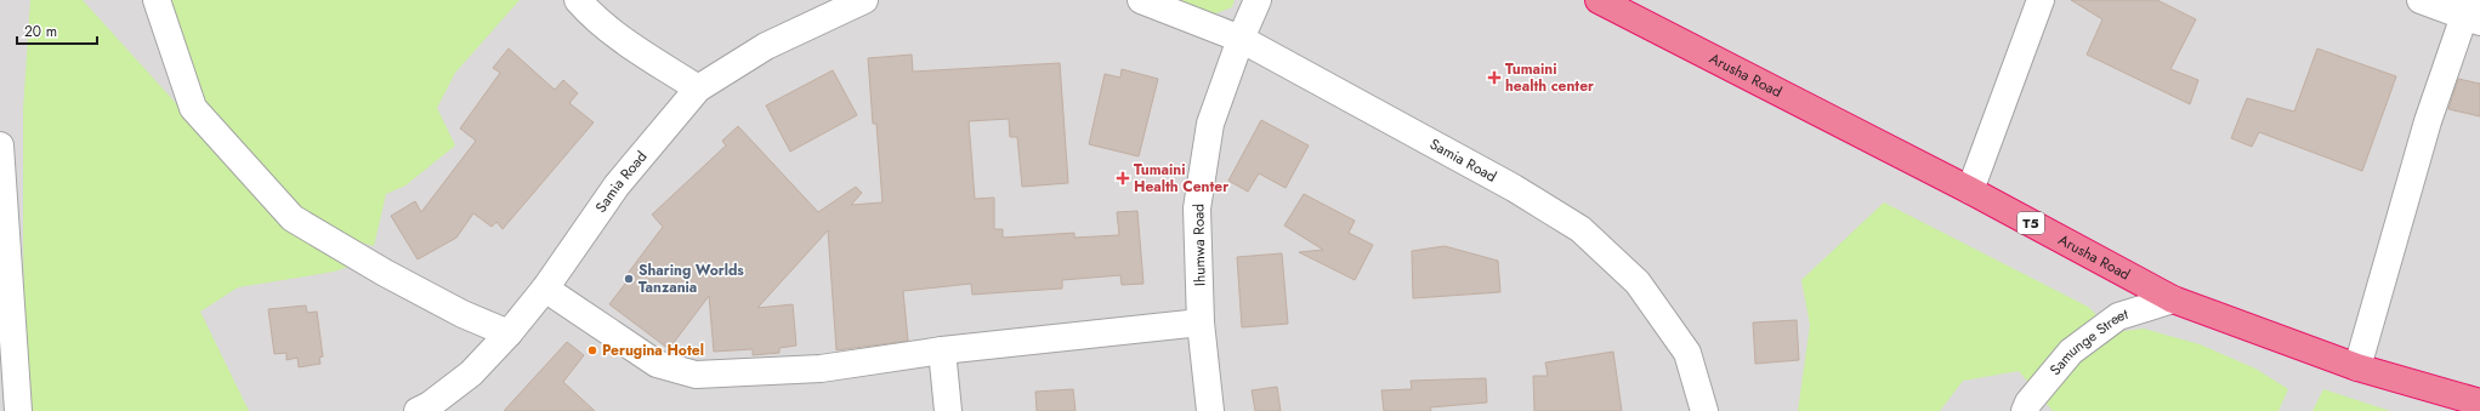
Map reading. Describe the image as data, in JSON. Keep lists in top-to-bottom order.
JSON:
{
  "streets": {
    "highway": ["Arusha Road", "T5"],
    "street": ["Samia Road", "Ihumwa Road", "Samunge Street"]
  },
  "crossings": [
    ["Arusha Road", "Samunge Street"],
    ["Samia Road", "Ihumwa Road"]
  ],
  "places": {
    "health": ["Tumaini health center", "Tumaini Health Center"],
    "other": ["Sharing Worlds Tanzania", "Perugina Hotel"]
  },
  "scale_bar": "20 m"
}
